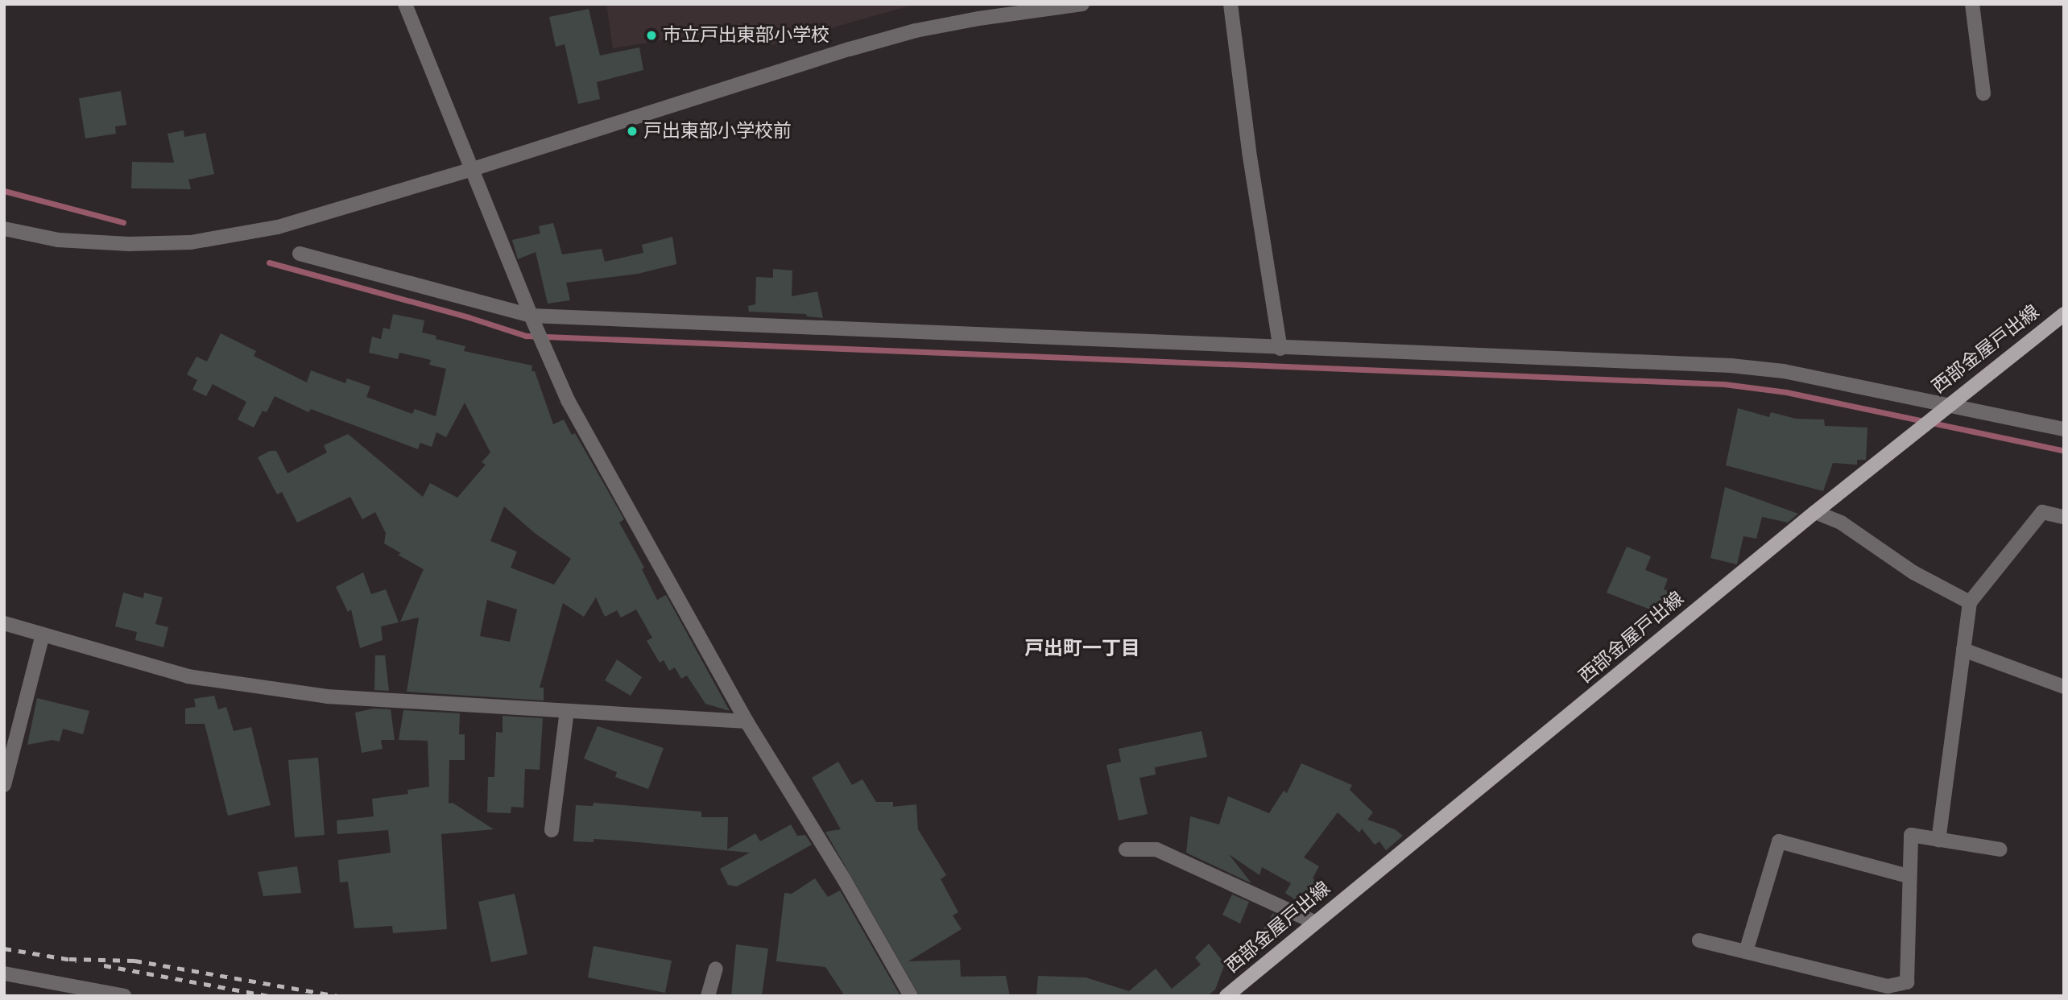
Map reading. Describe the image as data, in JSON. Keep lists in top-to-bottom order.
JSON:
{
  "streets": {
    "main road": ["西部金屋戸出線"]
  },
  "districts": ["戸出町一丁目"],
  "places": ["市立戸出東部小学校", "戸出東部小学校前"]
}
